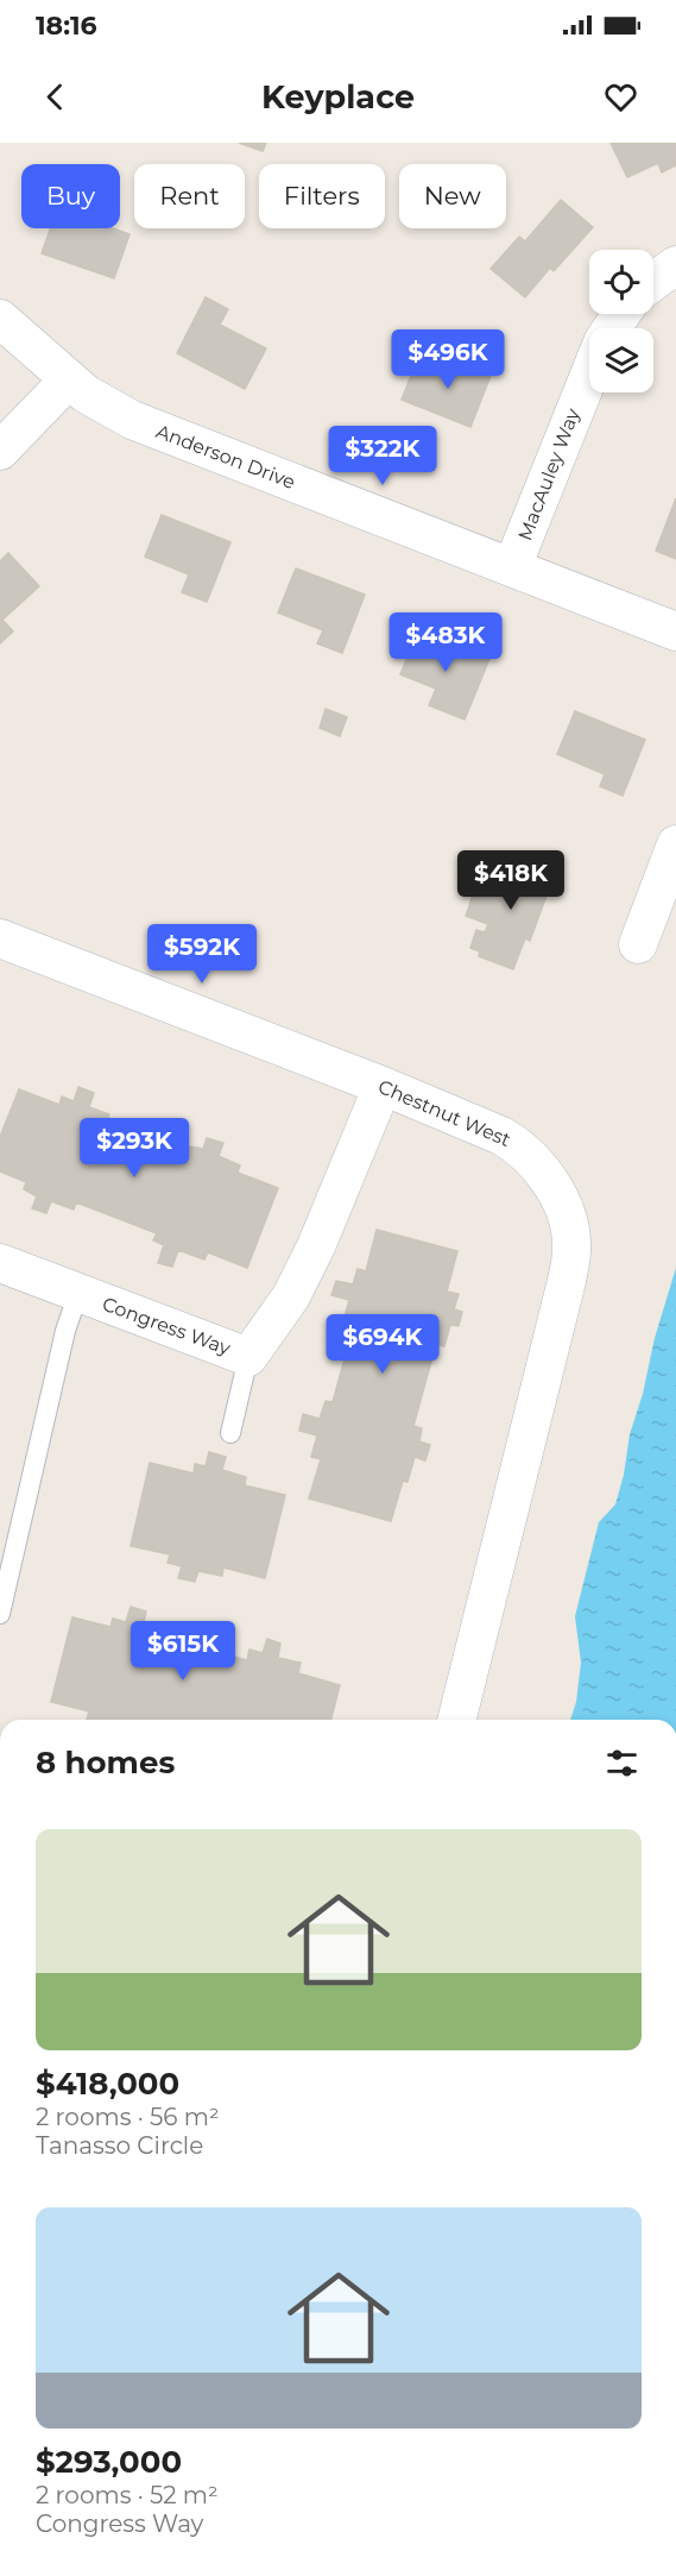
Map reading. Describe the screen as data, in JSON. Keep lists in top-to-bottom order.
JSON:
{
  "streets": {
    "street": [
      "Anderson Drive",
      "MacAuley Way",
      "Chestnut West",
      "Congress Way"
    ]
  },
  "crossings": [
    ["Anderson Drive", "MacAuley Way"],
    ["Chestnut West", "Congress Way"]
  ],
  "page": {
    "status": "18:16",
    "header": "Keyplace",
    "chip": [
      "Buy",
      "Rent",
      "Filters",
      "New"
    ],
    "price": [
      "$496K",
      "$322K",
      "$483K",
      "$418K",
      "$592K",
      "$293K",
      "$694K",
      "$615K"
    ],
    "heading": "8 homes",
    "list": [
      {
        "name": "$418,000",
        "note": "2 rooms · 56 m² · Tanasso Circle"
      },
      {
        "name": "$293,000",
        "note": "2 rooms · 52 m² · Congress Way"
      }
    ]
  }
}
